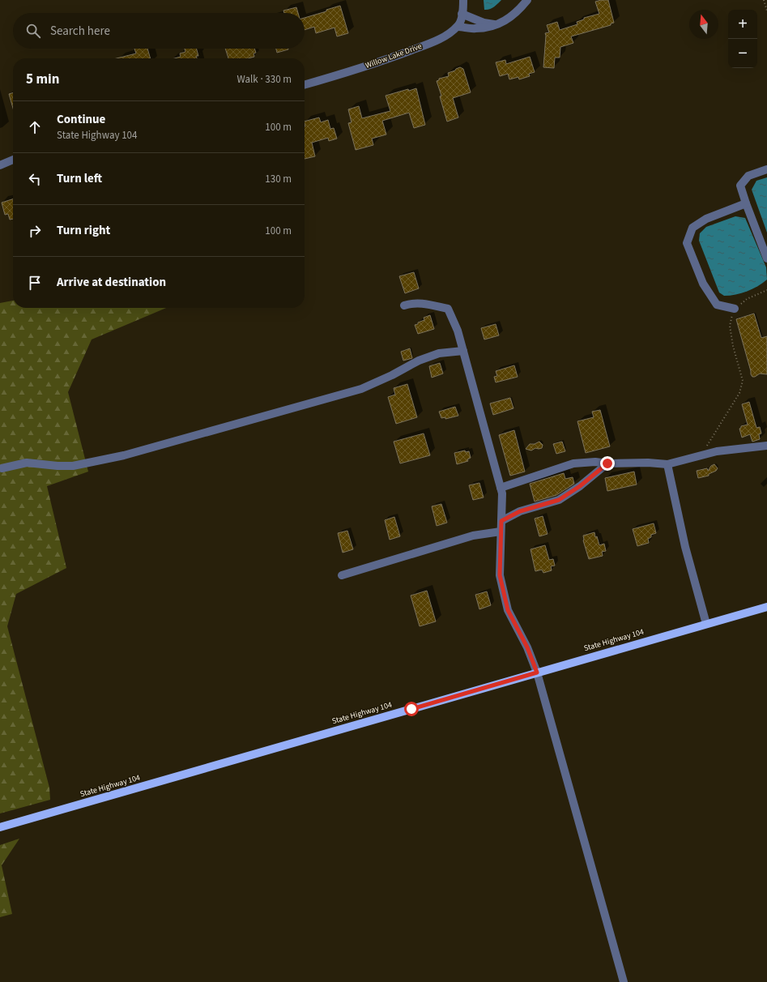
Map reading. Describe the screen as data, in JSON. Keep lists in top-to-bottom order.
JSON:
{
  "streets": {
    "main road": ["State Highway 104"],
    "street": ["Willow Lake Drive"]
  },
  "north": "top",
  "page": {
    "map_buttons": ["+", "−"],
    "search": "Search here",
    "heading": ["5 min", "Walk · 330 m"],
    "list": [
      ["Continue", "State Highway 104", "100 m"],
      ["Turn left", "130 m"],
      ["Turn right", "100 m"],
      "Arrive at destination"
    ]
  }
}
